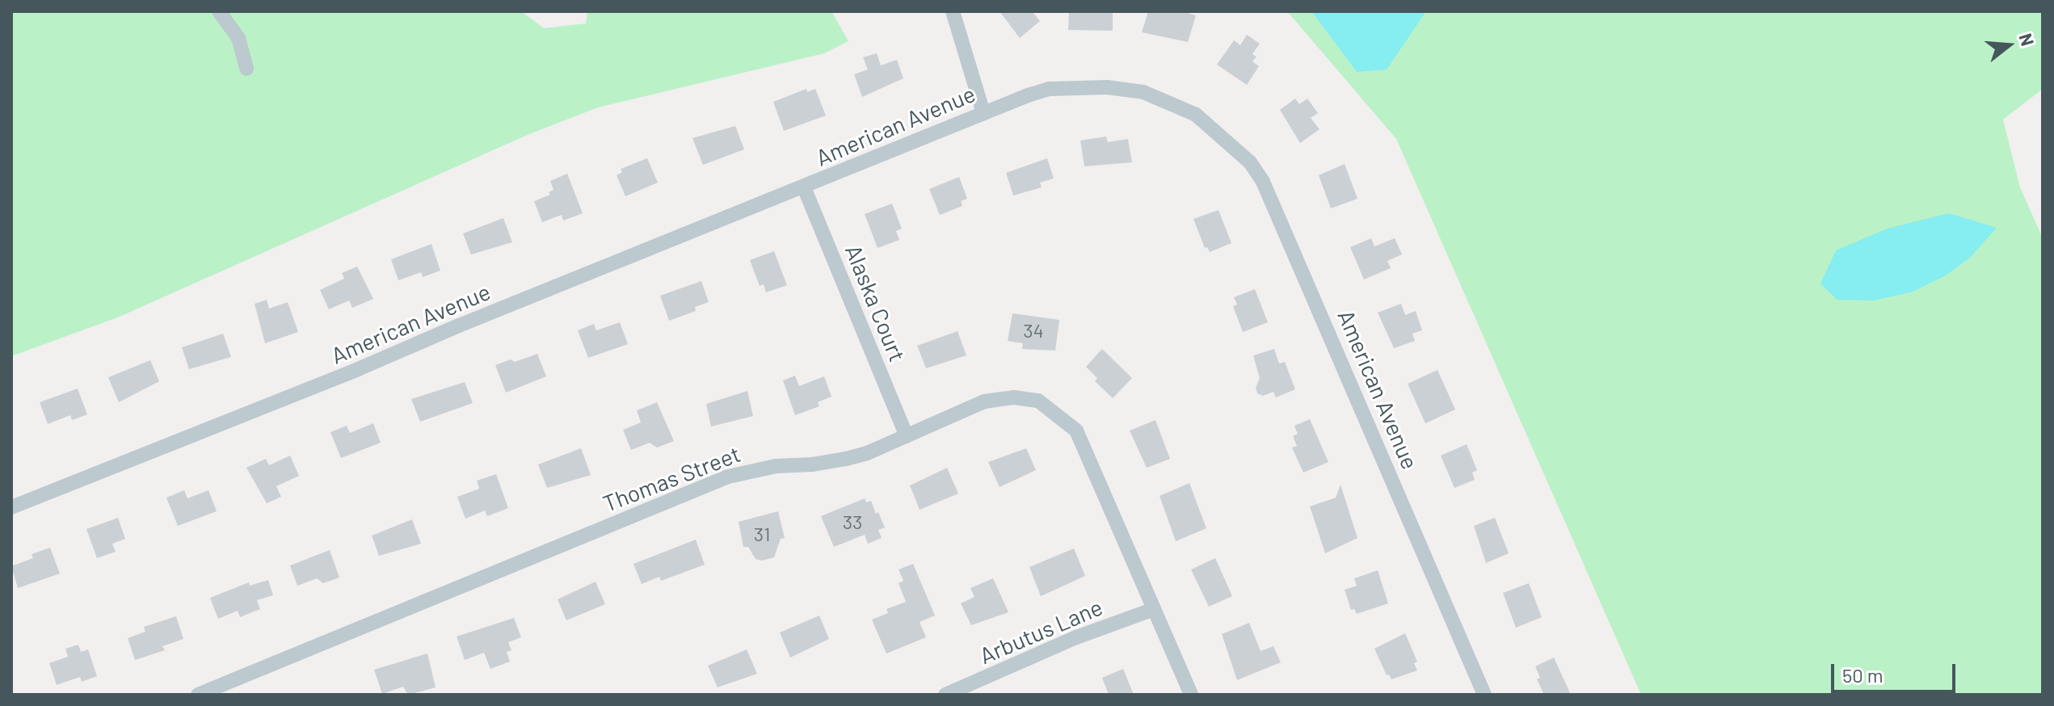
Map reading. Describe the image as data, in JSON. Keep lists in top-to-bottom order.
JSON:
{
  "streets": {
    "street": [
      "American Avenue",
      "Alaska Court",
      "Thomas Street",
      "Arbutus Lane"
    ]
  },
  "crossings": [
    ["American Avenue", "Alaska Court"],
    ["Alaska Court", "Thomas Street"],
    ["Thomas Street", "Arbutus Lane"]
  ],
  "house_numbers": ["34", "33", "31"],
  "scale_bar": "50 m",
  "north": "right"
}
